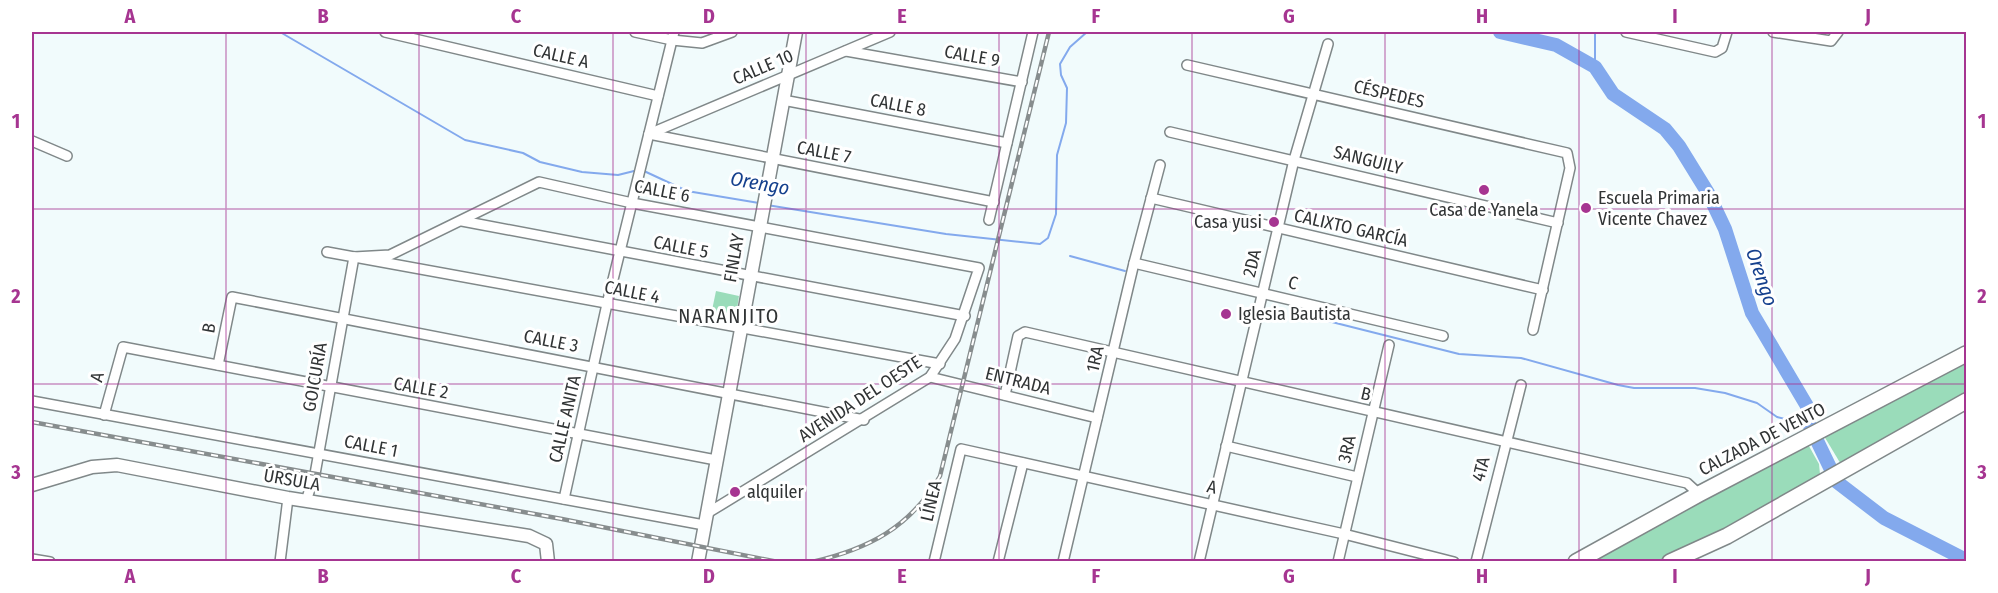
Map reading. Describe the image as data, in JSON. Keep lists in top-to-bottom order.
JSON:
{
  "streets": {
    "main road": ["CALZADA DE VENTO"],
    "street": [
      "CALLE A",
      "CALLE 9",
      "CALLE 10",
      "CÉSPEDES",
      "CALLE 8",
      "CALLE 7",
      "SANGUILY",
      "CALLE 6",
      "CALIXTO GARCÍA",
      "CALLE 5",
      "FINLAY",
      "2DA",
      "C",
      "CALLE 4",
      "B",
      "CALLE 3",
      "1RA",
      "A",
      "GOICURÍA",
      "ENTRADA",
      "CALLE 2",
      "AVENIDA DEL OESTE",
      "CALLE ANITA",
      "CALLE 1",
      "3RA",
      "4TA",
      "ÚRSULA",
      "LÍNEA"
    ]
  },
  "crossings": [
    ["CALLE A", "CALLE ANITA"],
    ["CALLE 9", "CALLE 10"],
    ["CALLE 10", "CALLE 7"],
    ["CALLE 10", "FINLAY"],
    ["CALLE 10", "CALLE ANITA"],
    ["CÉSPEDES", "SANGUILY"],
    ["CÉSPEDES", "2DA"],
    ["CALLE 8", "FINLAY"],
    ["CALLE 7", "FINLAY"],
    ["CALLE 7", "CALLE ANITA"],
    ["SANGUILY", "2DA"],
    ["CALLE 6", "CALLE 5"],
    ["CALLE 6", "FINLAY"],
    ["CALLE 6", "CALLE 4"],
    ["CALLE 6", "GOICURÍA"],
    ["CALLE 6", "AVENIDA DEL OESTE"],
    ["CALLE 6", "CALLE ANITA"],
    ["CALIXTO GARCÍA", "2DA"],
    ["CALIXTO GARCÍA", "1RA"],
    ["CALLE 5", "FINLAY"],
    ["CALLE 5", "AVENIDA DEL OESTE"],
    ["CALLE 5", "CALLE ANITA"],
    ["FINLAY", "CALLE 4"],
    ["FINLAY", "CALLE 3"],
    ["FINLAY", "CALLE 2"],
    ["FINLAY", "AVENIDA DEL OESTE"],
    ["FINLAY", "CALLE 1"],
    ["2DA", "C"],
    ["2DA", "B"],
    ["2DA", "A"],
    ["C", "1RA"],
    ["CALLE 4", "GOICURÍA"],
    ["CALLE 4", "AVENIDA DEL OESTE"],
    ["CALLE 4", "CALLE ANITA"],
    ["B", "CALLE 3"],
    ["B", "1RA"],
    ["B", "ENTRADA"],
    ["B", "CALLE 2"],
    ["B", "CALZADA DE VENTO"],
    ["B", "3RA"],
    ["B", "4TA"],
    ["CALLE 3", "GOICURÍA"],
    ["CALLE 3", "AVENIDA DEL OESTE"],
    ["CALLE 3", "CALLE ANITA"],
    ["1RA", "A"],
    ["1RA", "ENTRADA"],
    ["A", "CALLE 2"],
    ["A", "CALLE 1"],
    ["A", "3RA"],
    ["A", "LÍNEA"],
    ["GOICURÍA", "CALLE 2"],
    ["GOICURÍA", "CALLE 1"],
    ["GOICURÍA", "ÚRSULA"],
    ["ENTRADA", "AVENIDA DEL OESTE"],
    ["CALLE 2", "CALLE ANITA"],
    ["AVENIDA DEL OESTE", "CALLE 1"],
    ["CALLE ANITA", "CALLE 1"]
  ],
  "districts": ["NARANJITO"],
  "water": ["Orengo"],
  "places": [
    "Casa de Yanela",
    "Escuela Primaria Vicente Chavez",
    "Casa yusi",
    "Iglesia Bautista",
    "alquiler"
  ],
  "grid": {
    "columns": [
      "A",
      "B",
      "C",
      "D",
      "E",
      "F",
      "G",
      "H",
      "I",
      "J"
    ],
    "rows": ["1", "2", "3"]
  }
}
